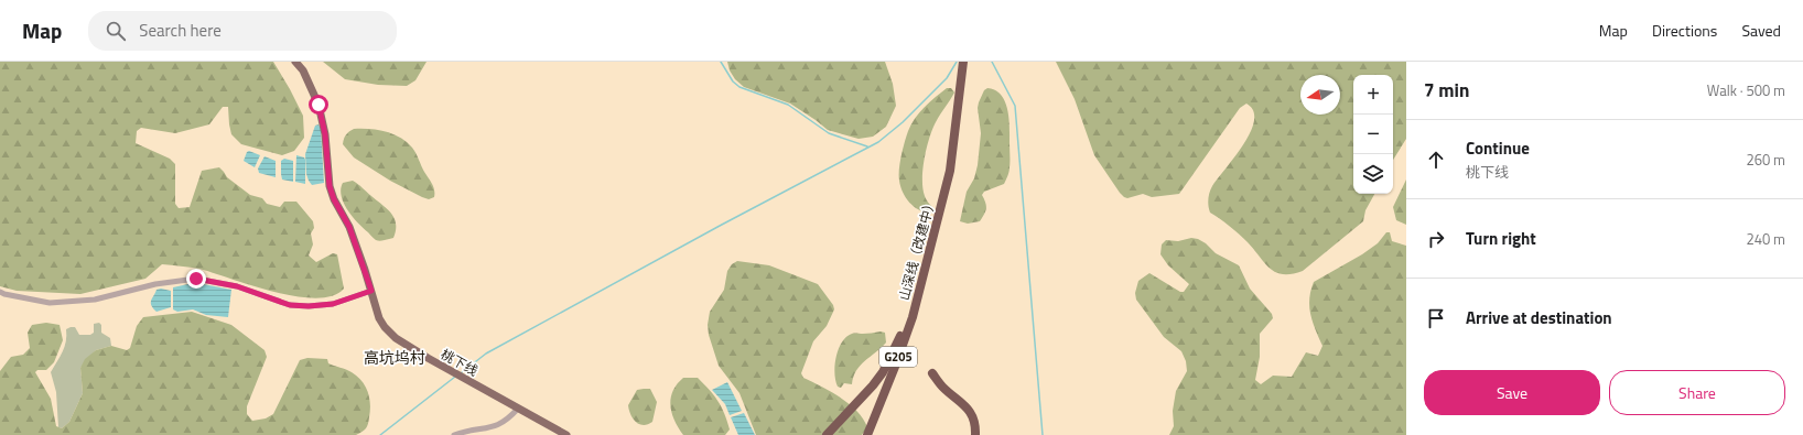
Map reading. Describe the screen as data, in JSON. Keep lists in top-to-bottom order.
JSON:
{
  "streets": {
    "highway": ["山深线（改建中）", "G205"],
    "main road": ["桃下线"]
  },
  "districts": ["高坑坞村"],
  "north": "left",
  "page": {
    "header": "Map",
    "search": "Search here",
    "nav": ["Map", "Directions", "Saved"],
    "heading": ["7 min", "Walk · 500 m"],
    "map_buttons": ["+", "−"],
    "list": [
      ["Continue", "桃下线", "260 m"],
      ["Turn right", "240 m"],
      "Arrive at destination"
    ],
    "buttons": ["Save", "Share"]
  }
}
